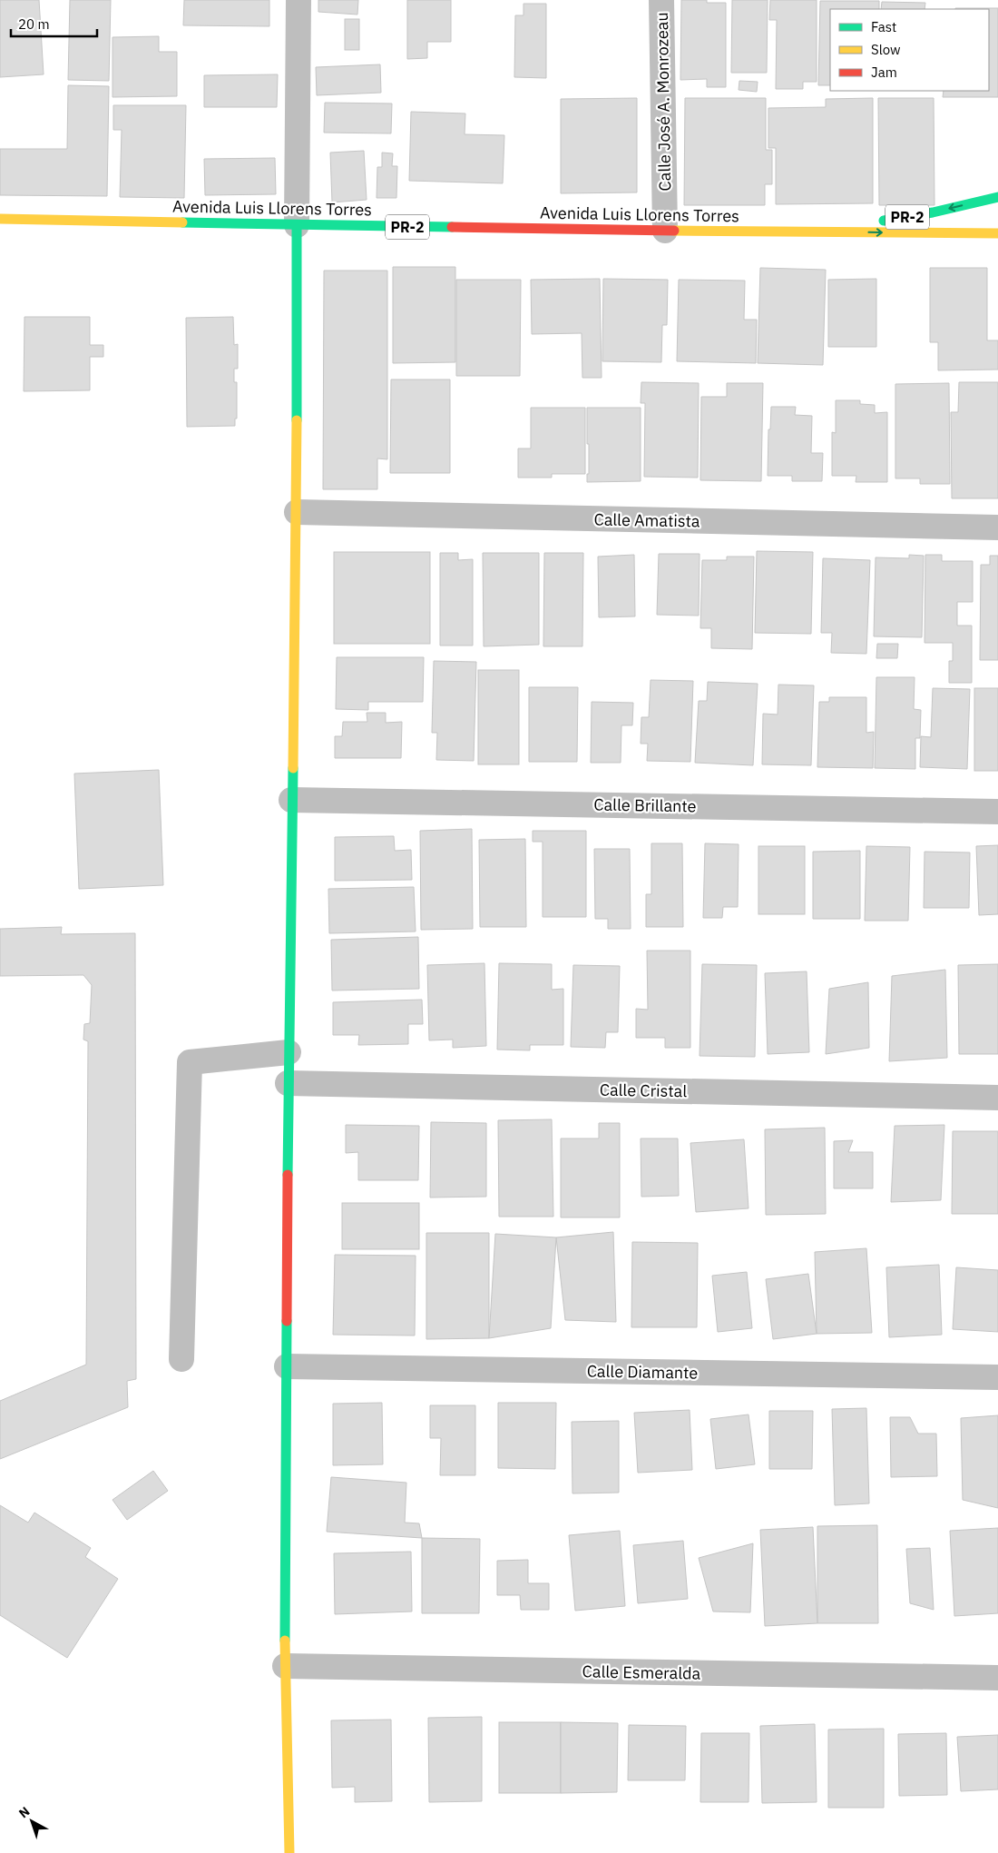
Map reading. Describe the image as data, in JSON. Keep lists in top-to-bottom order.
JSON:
{
  "streets": {
    "street": [
      "Calle José A. Monrozeau",
      "Avenida Luis Llorens Torres",
      "PR-2",
      "Calle Amatista",
      "Calle Brillante",
      "Calle Cristal",
      "Calle Diamante",
      "Calle Esmeralda"
    ]
  },
  "crossings": [
    ["Calle José A. Monrozeau", "Avenida Luis Llorens Torres"]
  ],
  "legend": ["Fast", "Slow", "Jam"],
  "scale_bar": "20 m",
  "north": "top left"
}
